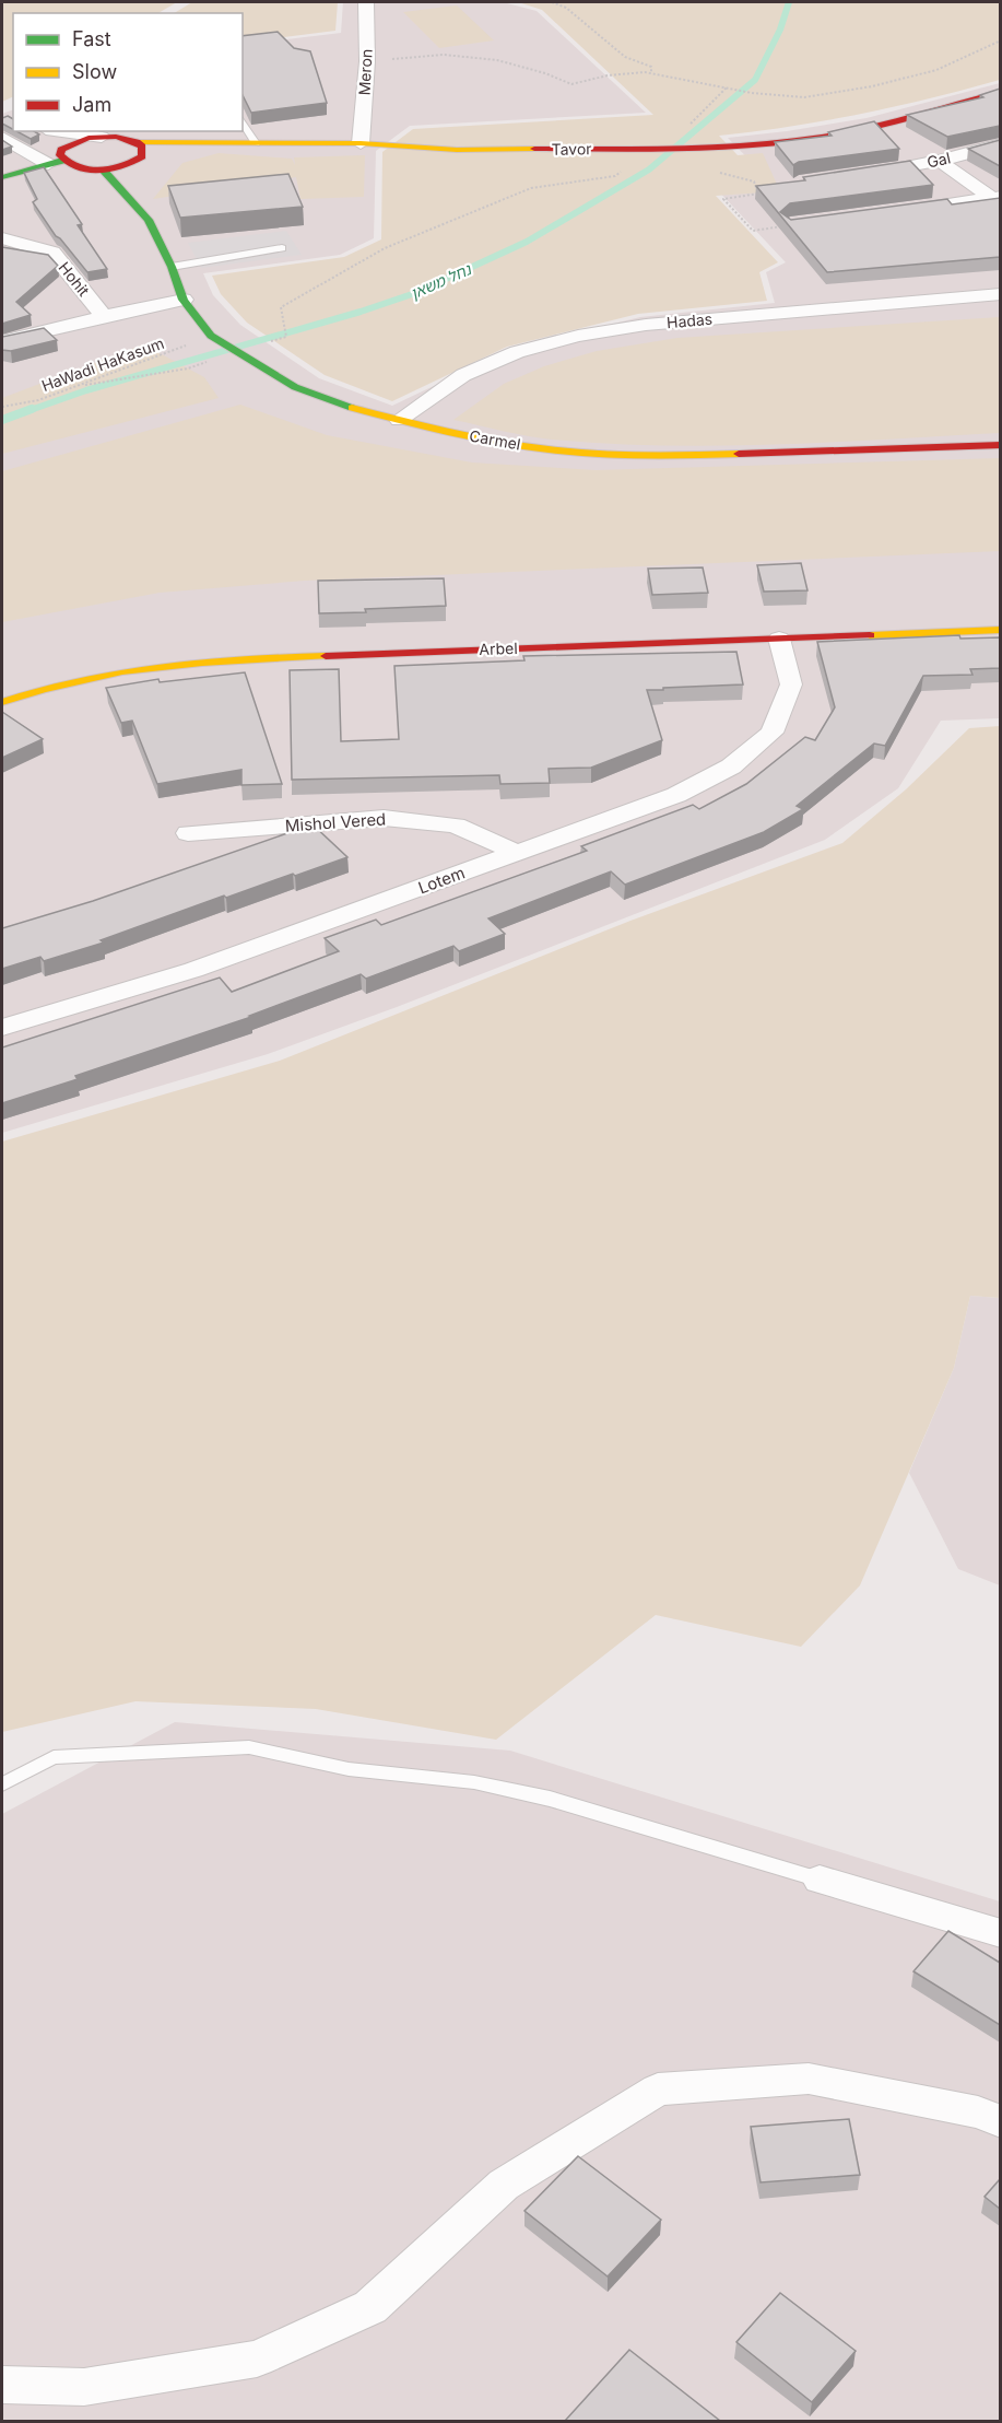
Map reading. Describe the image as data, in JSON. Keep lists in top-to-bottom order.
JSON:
{
  "streets": {
    "street": [
      "Meron",
      "Tavor",
      "Gal",
      "Hohit",
      "Hadas",
      "Carmel",
      "Arbel",
      "Mishol Vered",
      "Lotem"
    ],
    "path": ["HaWadi HaKasum"]
  },
  "crossings": [
    ["Meron", "Tavor"],
    ["Hadas", "Carmel"],
    ["HaWadi HaKasum", "Carmel"],
    ["Arbel", "Lotem"],
    ["Mishol Vered", "Lotem"]
  ],
  "water": ["נחל משאן"],
  "legend": ["Fast", "Slow", "Jam"]
}
